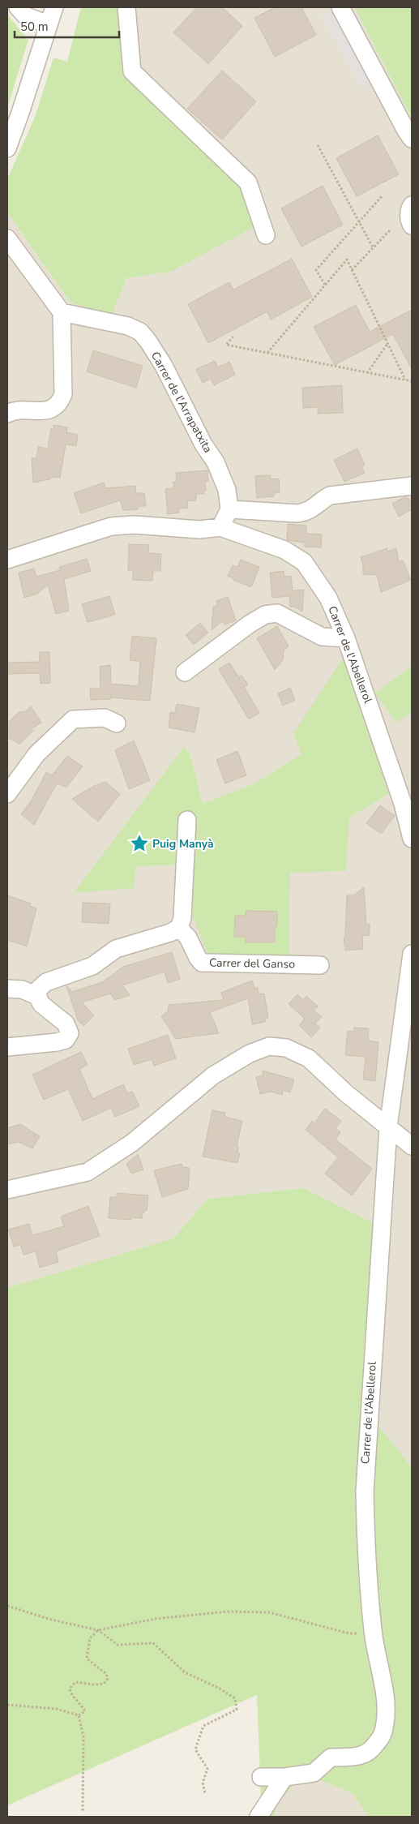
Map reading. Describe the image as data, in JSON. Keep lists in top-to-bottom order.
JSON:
{
  "streets": {
    "street": ["Carrer de l'Arrapatxita", "Carrer de l'Abellerol", "Carrer del Ganso"]
  },
  "places": {
    "place": ["Puig Manyà"]
  },
  "scale_bar": "50 m"
}
